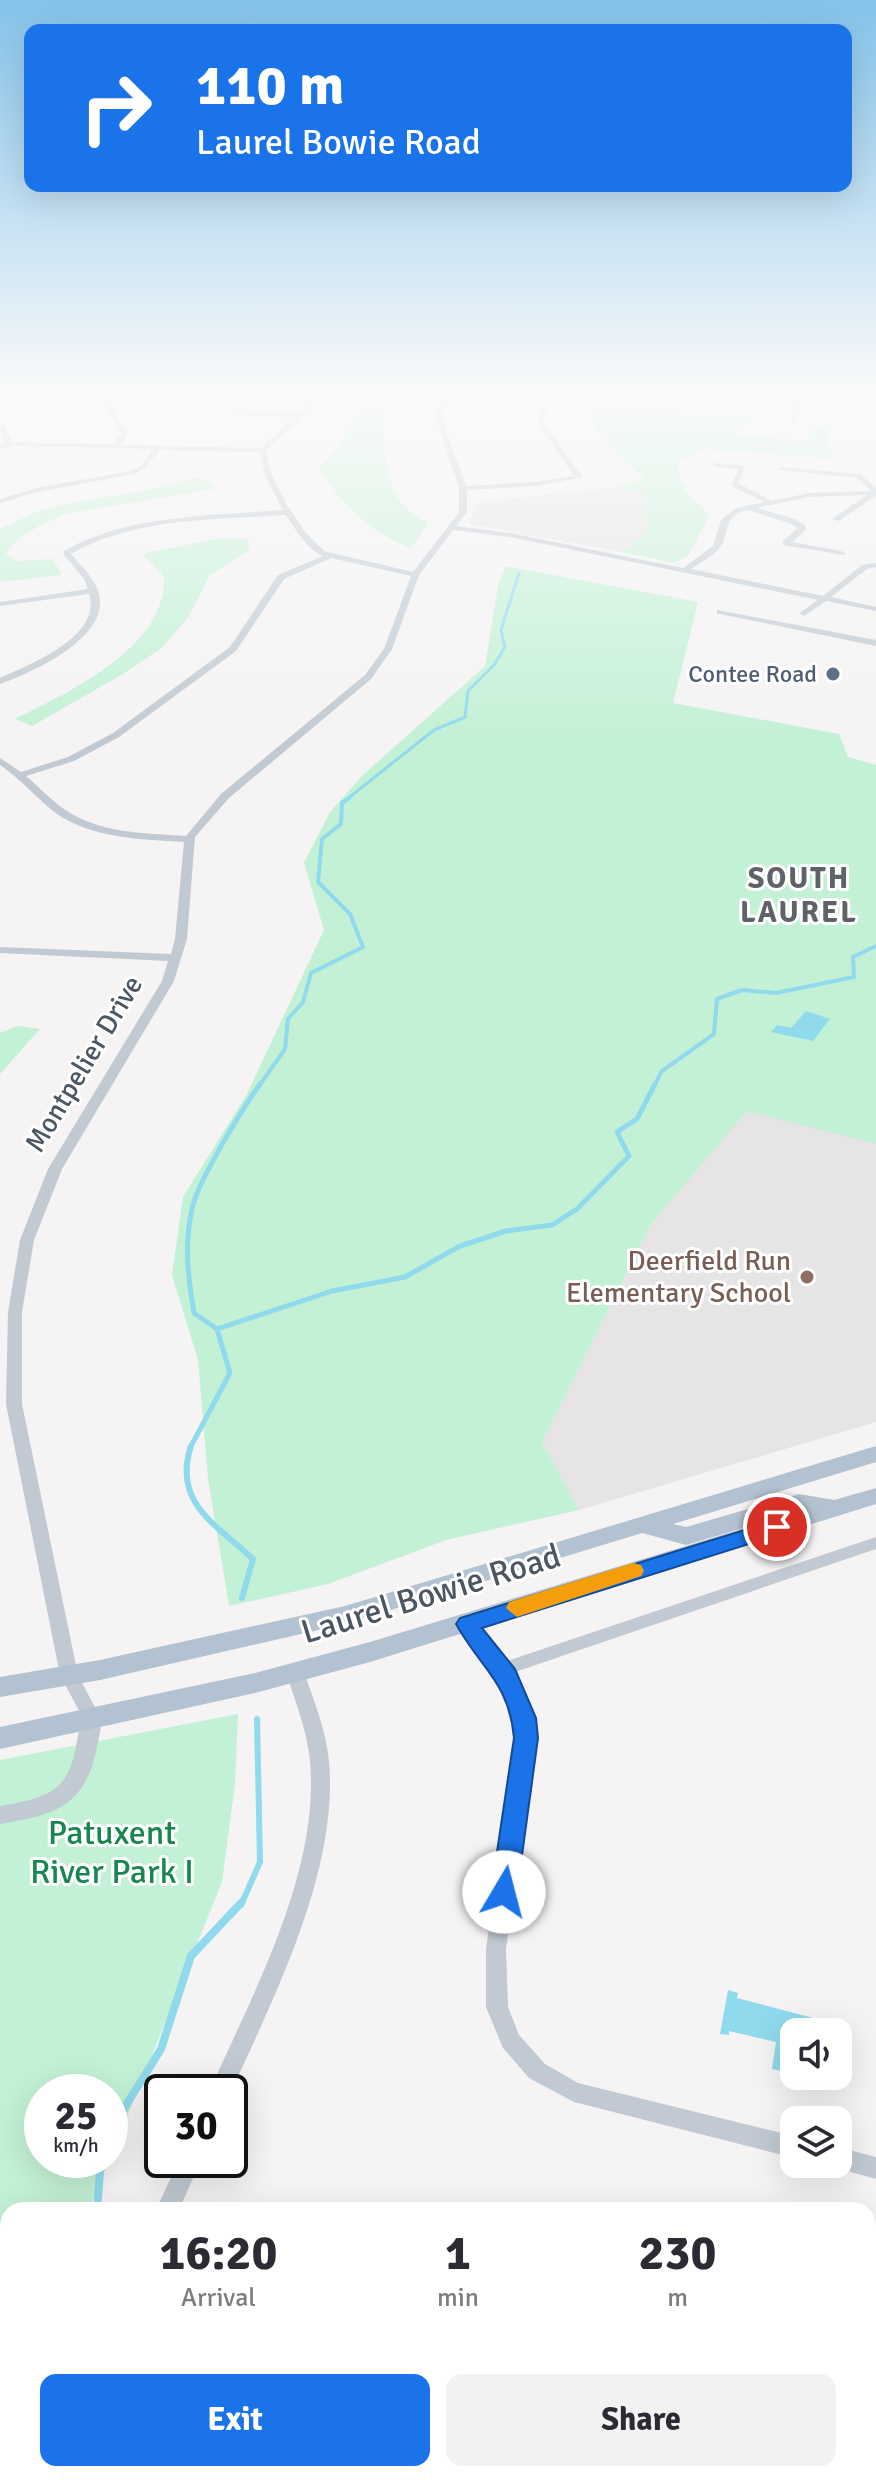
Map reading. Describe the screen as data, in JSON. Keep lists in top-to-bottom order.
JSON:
{
  "streets": {
    "main road": ["Laurel Bowie Road"],
    "street": ["Montpelier Drive"]
  },
  "crossings": [
    ["Montpelier Drive", "Laurel Bowie Road"]
  ],
  "districts": ["SOUTH LAUREL"],
  "parks": ["Patuxent River Park I"],
  "places": ["Contee Road", "Deerfield Run Elementary School"],
  "page": {
    "turn": ["110 m", "Laurel Bowie Road"],
    "speed": "25 km/h",
    "limit": "30",
    "eta": [
      "16:20",
      "Arrival",
      "1",
      "min",
      "230",
      "m"
    ],
    "buttons": ["Exit", "Share"]
  }
}
